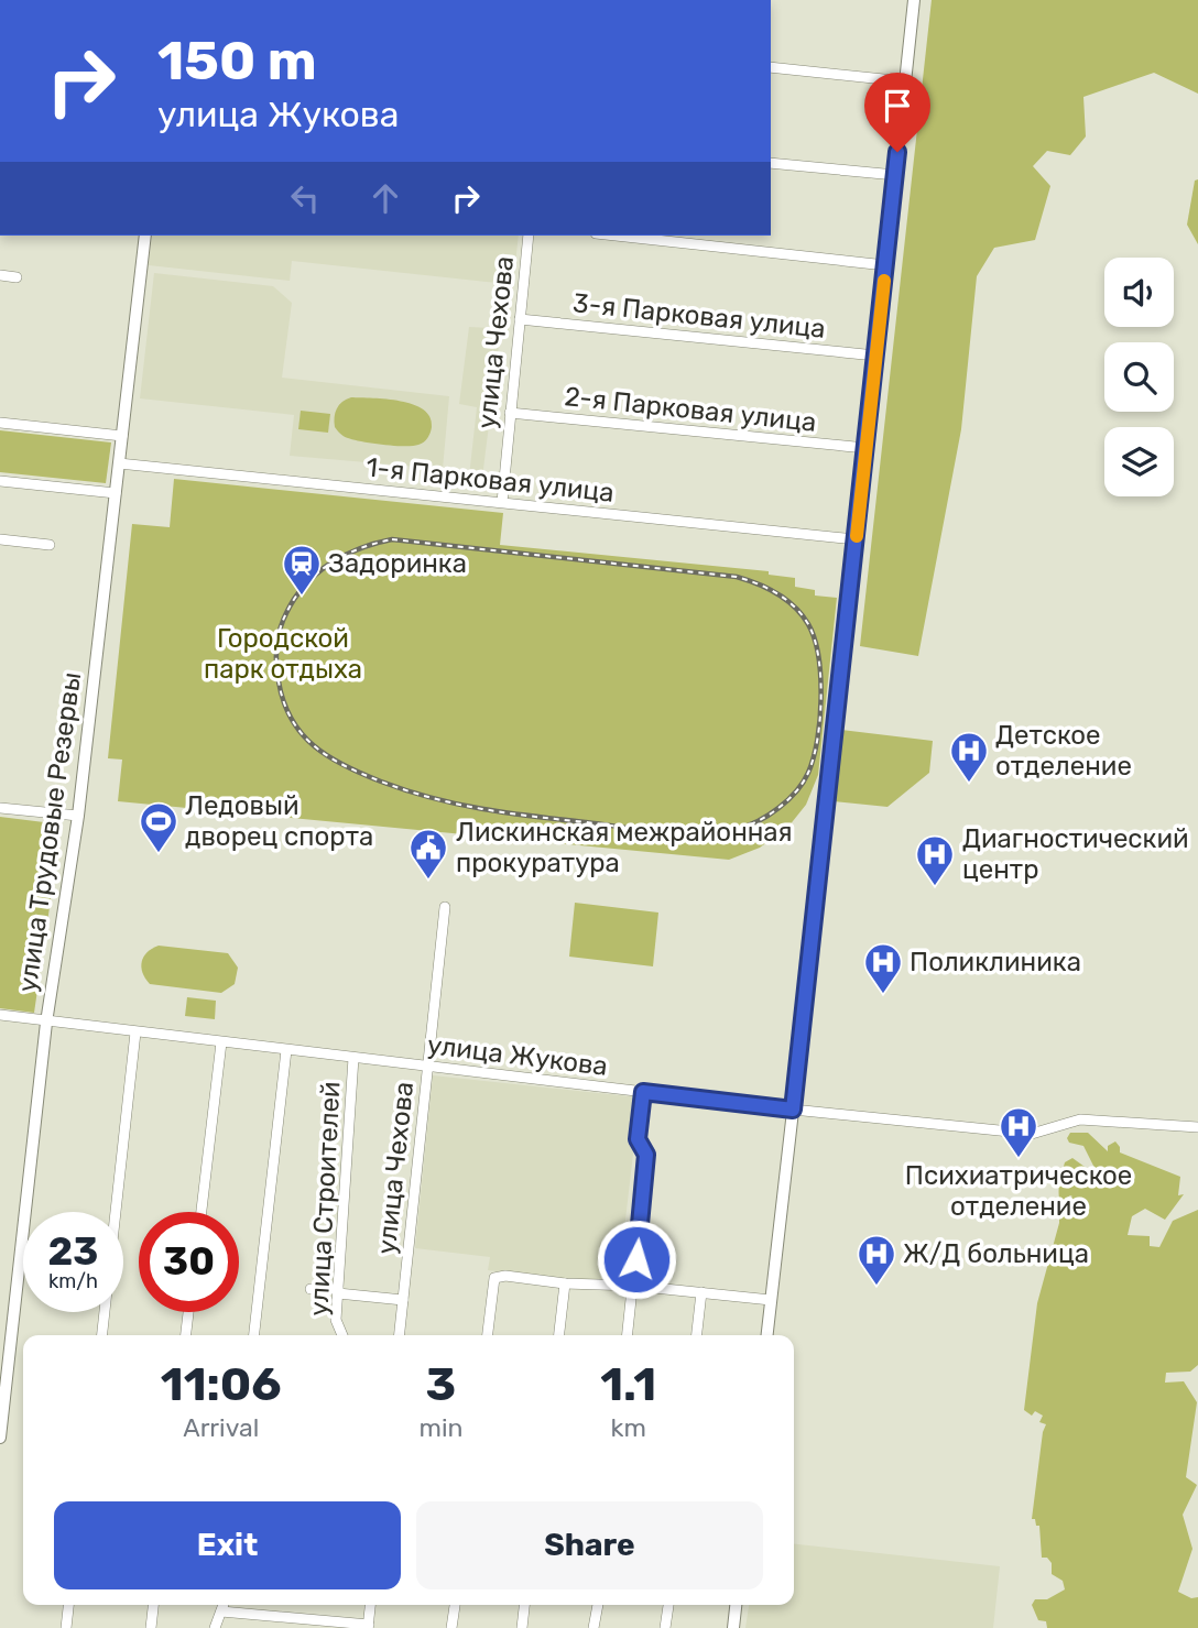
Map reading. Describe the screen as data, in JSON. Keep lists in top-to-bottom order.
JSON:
{
  "streets": {
    "main road": ["улица Трудовые Резервы"],
    "street": [
      "3-я Парковая улица",
      "улица Чехова",
      "2-я Парковая улица",
      "1-я Парковая улица",
      "улица Жукова",
      "улица Строителей"
    ]
  },
  "crossings": [
    ["3-я Парковая улица", "улица Чехова"],
    ["улица Чехова", "2-я Парковая улица"],
    ["улица Чехова", "1-я Парковая улица"],
    ["улица Чехова", "улица Жукова"],
    ["1-я Парковая улица", "улица Трудовые Резервы"],
    ["улица Трудовые Резервы", "улица Жукова"],
    ["улица Жукова", "улица Строителей"]
  ],
  "parks": ["Городской парк отдыха"],
  "places": {
    "station": ["Задоринка"],
    "hospital": [
      "Детское отделение",
      "Диагностический центр",
      "Поликлиника",
      "Психиатрическое отделение",
      "Ж/Д больница"
    ],
    "sports": ["Ледовый дворец спорта"],
    "public building": ["Лискинская межрайонная прокуратура"]
  },
  "page": {
    "turn": ["150 m", "улица Жукова"],
    "speed": "23 km/h",
    "limit": "30",
    "eta": [
      "11:06",
      "Arrival",
      "3",
      "min",
      "1.1",
      "km"
    ],
    "buttons": ["Exit", "Share"]
  }
}
